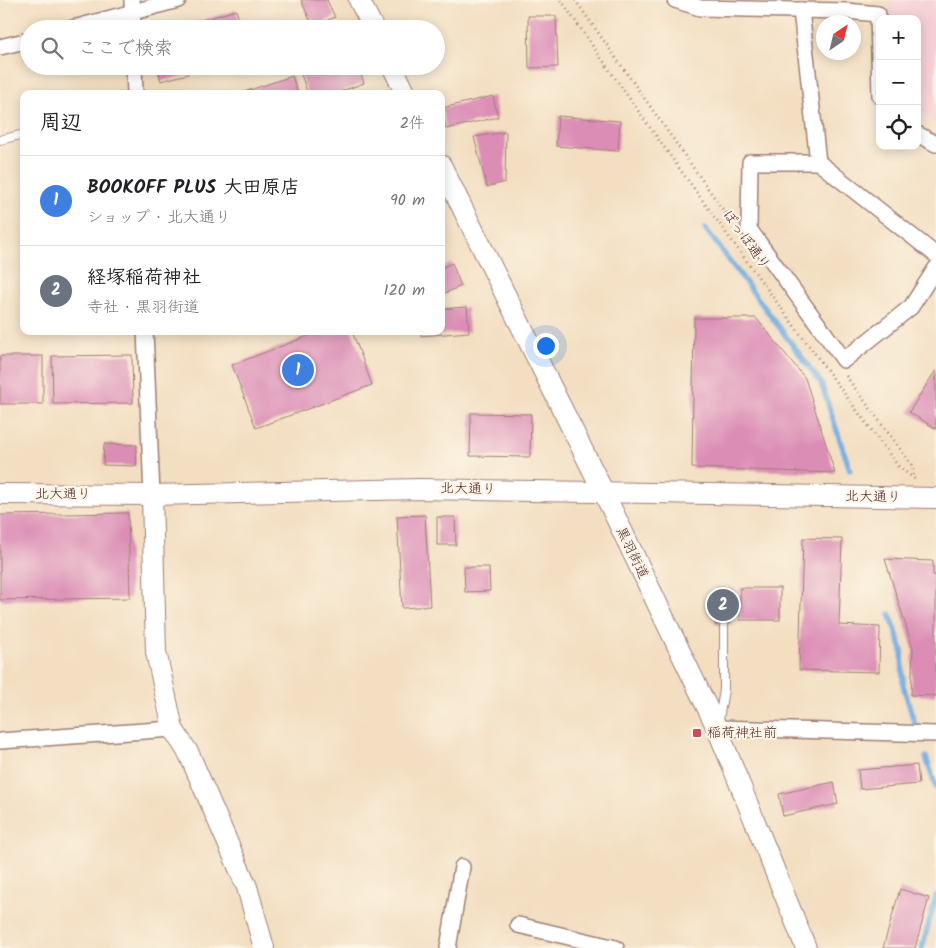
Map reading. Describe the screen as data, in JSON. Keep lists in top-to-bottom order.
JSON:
{
  "streets": {
    "street": ["北大通り", "黒羽街道"],
    "path": ["ぽっぽ通り"]
  },
  "crossings": [
    ["北大通り", "黒羽街道"]
  ],
  "places": {
    "transit": ["稲荷神社前"]
  },
  "north": "top right",
  "page": {
    "map_buttons": ["+", "−"],
    "search": "ここで検索",
    "heading": ["周辺", "2件"],
    "list": [
      {
        "mark": "1",
        "name": "BOOKOFF PLUS 大田原店",
        "note": "ショップ · 北大通り",
        "value": "90 m"
      },
      {
        "mark": "2",
        "name": "経塚稲荷神社",
        "note": "寺社 · 黒羽街道",
        "value": "120 m"
      }
    ],
    "pins": ["1", "2"]
  }
}
